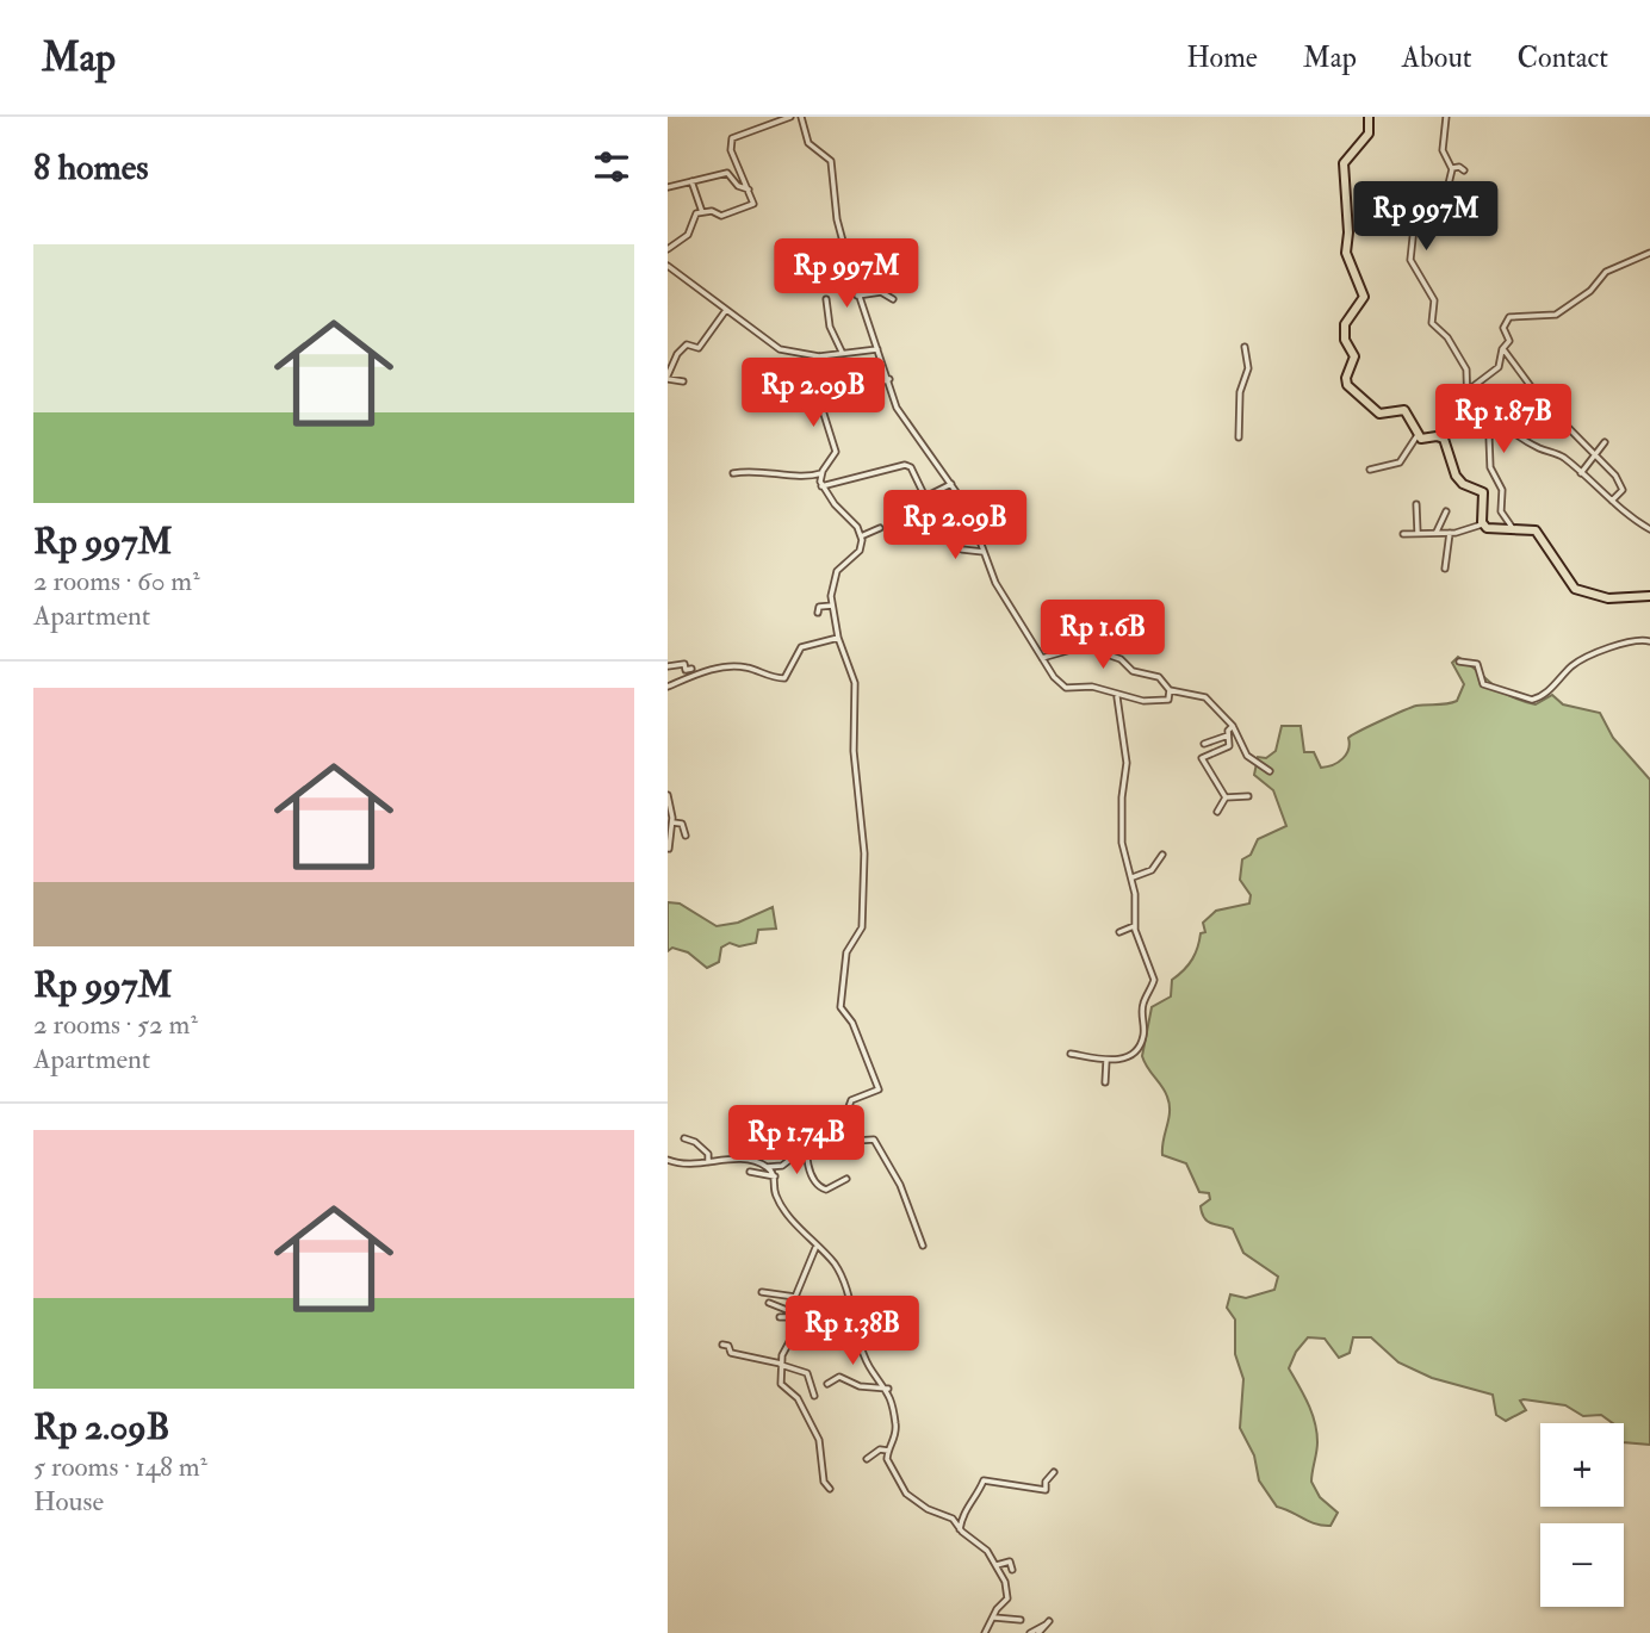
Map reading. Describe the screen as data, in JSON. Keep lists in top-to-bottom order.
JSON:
{
  "page": {
    "header": "Map",
    "nav": [
      "Home",
      "Map",
      "About",
      "Contact"
    ],
    "heading": "8 homes",
    "price": [
      "Rp 997M",
      "Rp 997M",
      "Rp 2.09B",
      "Rp 1.87B",
      "Rp 2.09B",
      "Rp 1.6B",
      "Rp 1.74B",
      "Rp 1.38B"
    ],
    "list": [
      {
        "name": "Rp 997M",
        "note": "2 rooms · 60 m² · Apartment"
      },
      {
        "name": "Rp 997M",
        "note": "2 rooms · 52 m² · Apartment"
      },
      {
        "name": "Rp 2.09B",
        "note": "5 rooms · 148 m² · House"
      }
    ],
    "map_buttons": ["+", "−"]
  }
}
